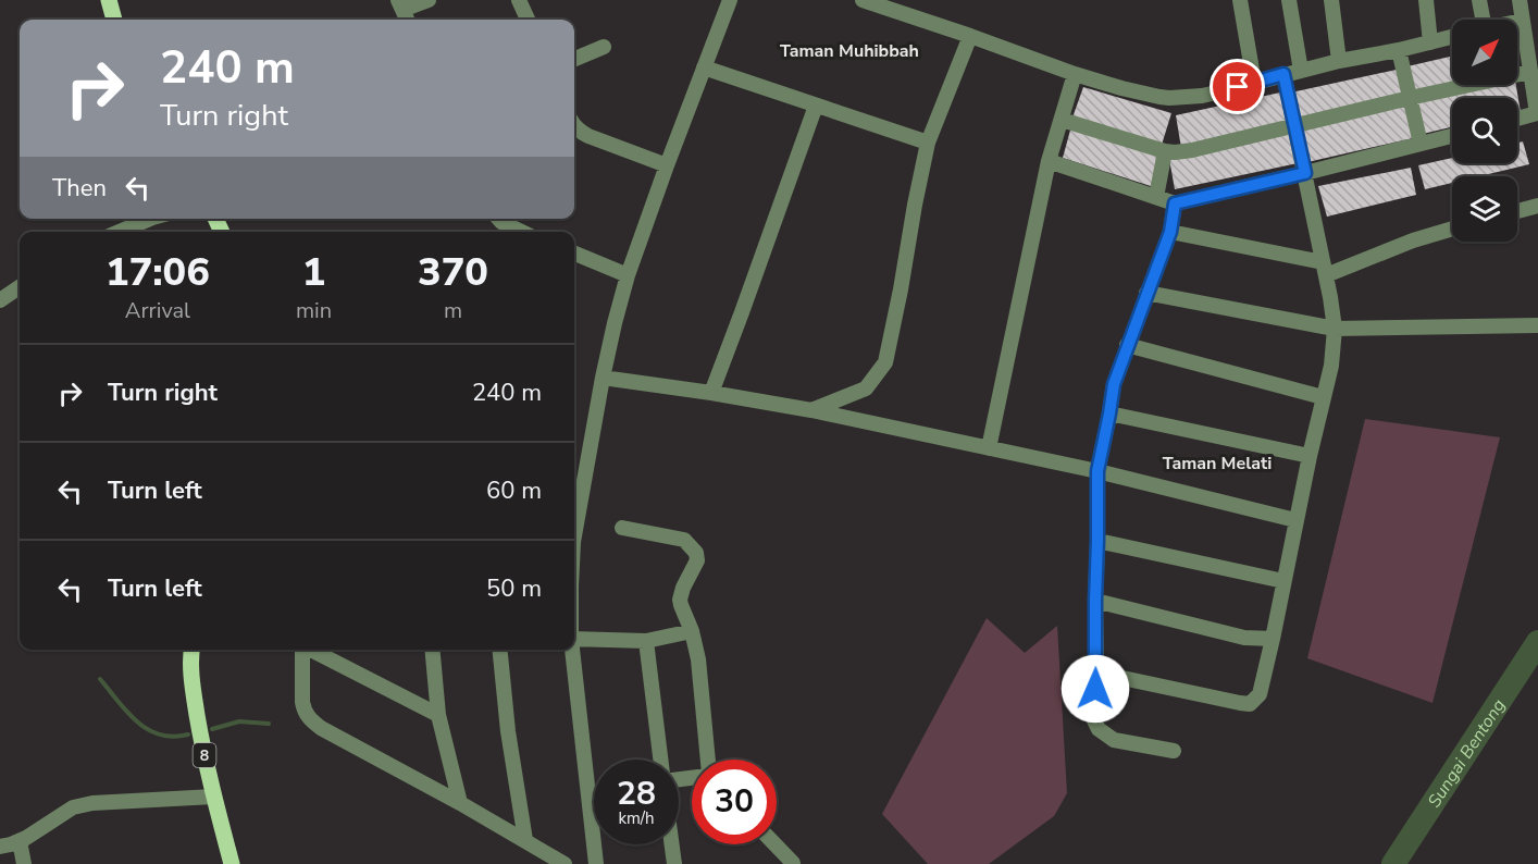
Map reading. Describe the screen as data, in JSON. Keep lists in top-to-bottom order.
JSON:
{
  "streets": {
    "main road": ["8"]
  },
  "districts": ["Taman Muhibbah", "Taman Melati"],
  "water": ["Sungai Bentong"],
  "north": "top right",
  "page": {
    "turn": ["240 m", "Turn right"],
    "then": "Then",
    "eta": [
      "17:06",
      "Arrival",
      "1",
      "min",
      "370",
      "m"
    ],
    "list": [
      {
        "name": "Turn right",
        "value": "240 m"
      },
      {
        "name": "Turn left",
        "value": "60 m"
      },
      {
        "name": "Turn left",
        "value": "50 m"
      }
    ],
    "speed": "28 km/h",
    "limit": "30"
  }
}
